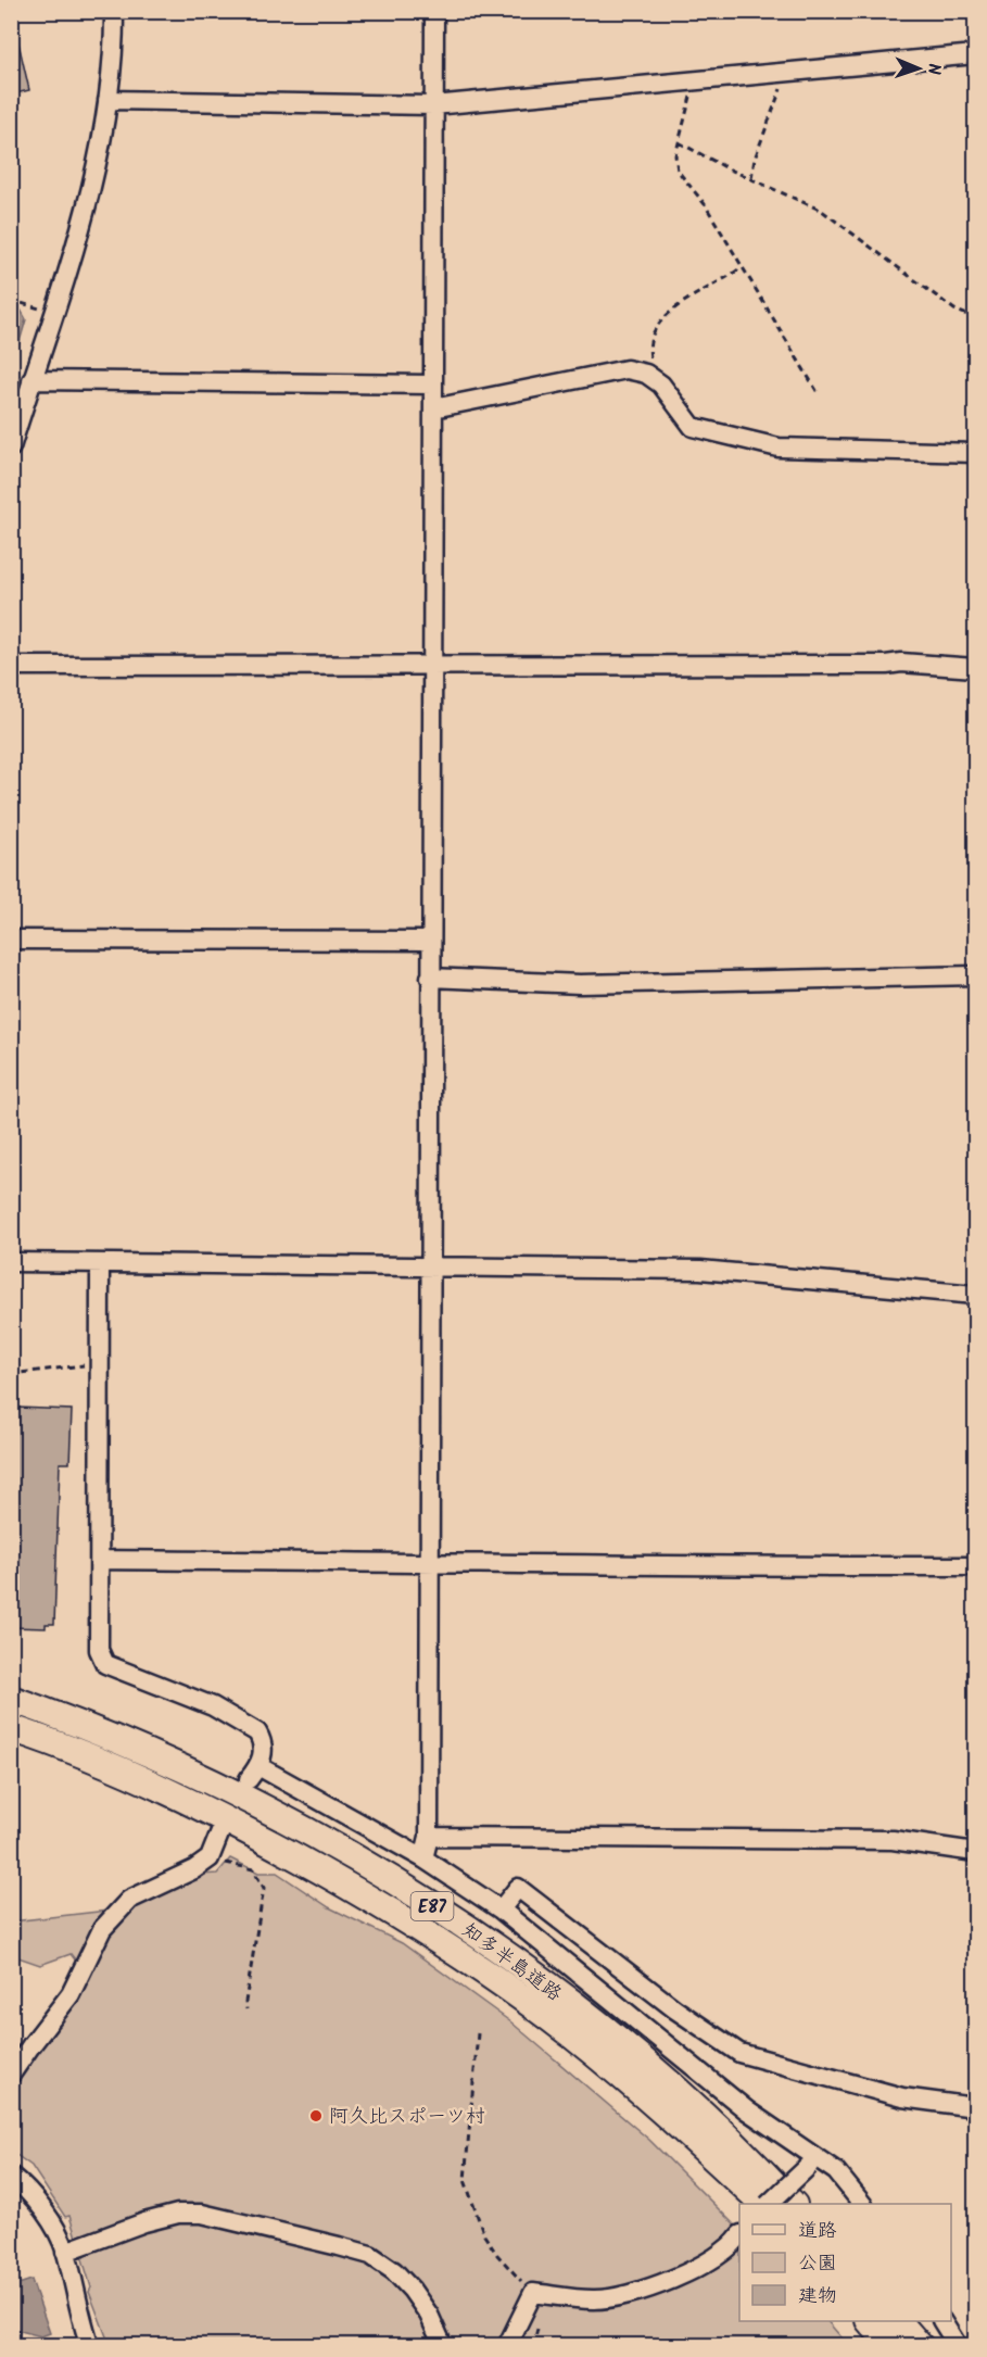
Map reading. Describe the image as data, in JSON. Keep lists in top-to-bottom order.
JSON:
{
  "streets": {
    "highway": ["E87", "知多半島道路"]
  },
  "places": ["阿久比スポーツ村"],
  "legend": ["道路", "公園", "建物"],
  "north": "right"
}
